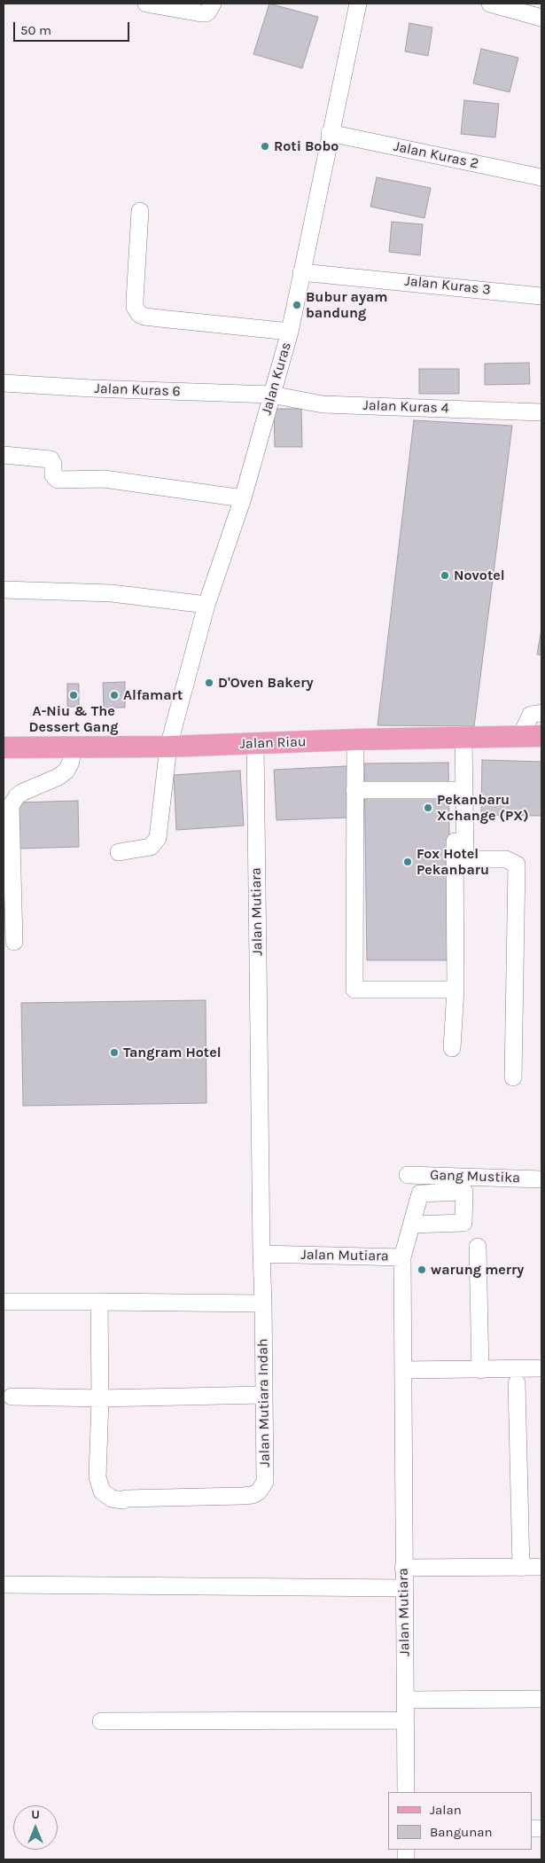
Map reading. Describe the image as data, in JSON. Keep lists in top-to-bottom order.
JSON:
{
  "streets": {
    "main road": ["Jalan Riau"],
    "street": [
      "Jalan Kuras 2",
      "Jalan Kuras 3",
      "Jalan Kuras",
      "Jalan Kuras 6",
      "Jalan Kuras 4",
      "Jalan Mutiara",
      "Gang Mustika",
      "Jalan Mutiara Indah"
    ]
  },
  "crossings": [
    ["Jalan Kuras 2", "Jalan Kuras"],
    ["Jalan Kuras 3", "Jalan Kuras"],
    ["Jalan Kuras", "Jalan Kuras 6"],
    ["Jalan Kuras", "Jalan Kuras 4"],
    ["Jalan Kuras", "Jalan Riau"],
    ["Jalan Kuras 6", "Jalan Kuras 4"],
    ["Jalan Riau", "Jalan Mutiara"],
    ["Jalan Mutiara", "Jalan Mutiara Indah"]
  ],
  "places": [
    "Roti Bobo",
    "Bubur ayam bandung",
    "Novotel",
    "D'Oven Bakery",
    "A-Niu & The Dessert Gang",
    "Alfamart",
    "Pekanbaru Xchange (PX)",
    "Fox Hotel Pekanbaru",
    "Tangram Hotel",
    "warung merry"
  ],
  "legend": ["Jalan", "Bangunan"],
  "scale_bar": "50 m",
  "north": "top"
}
